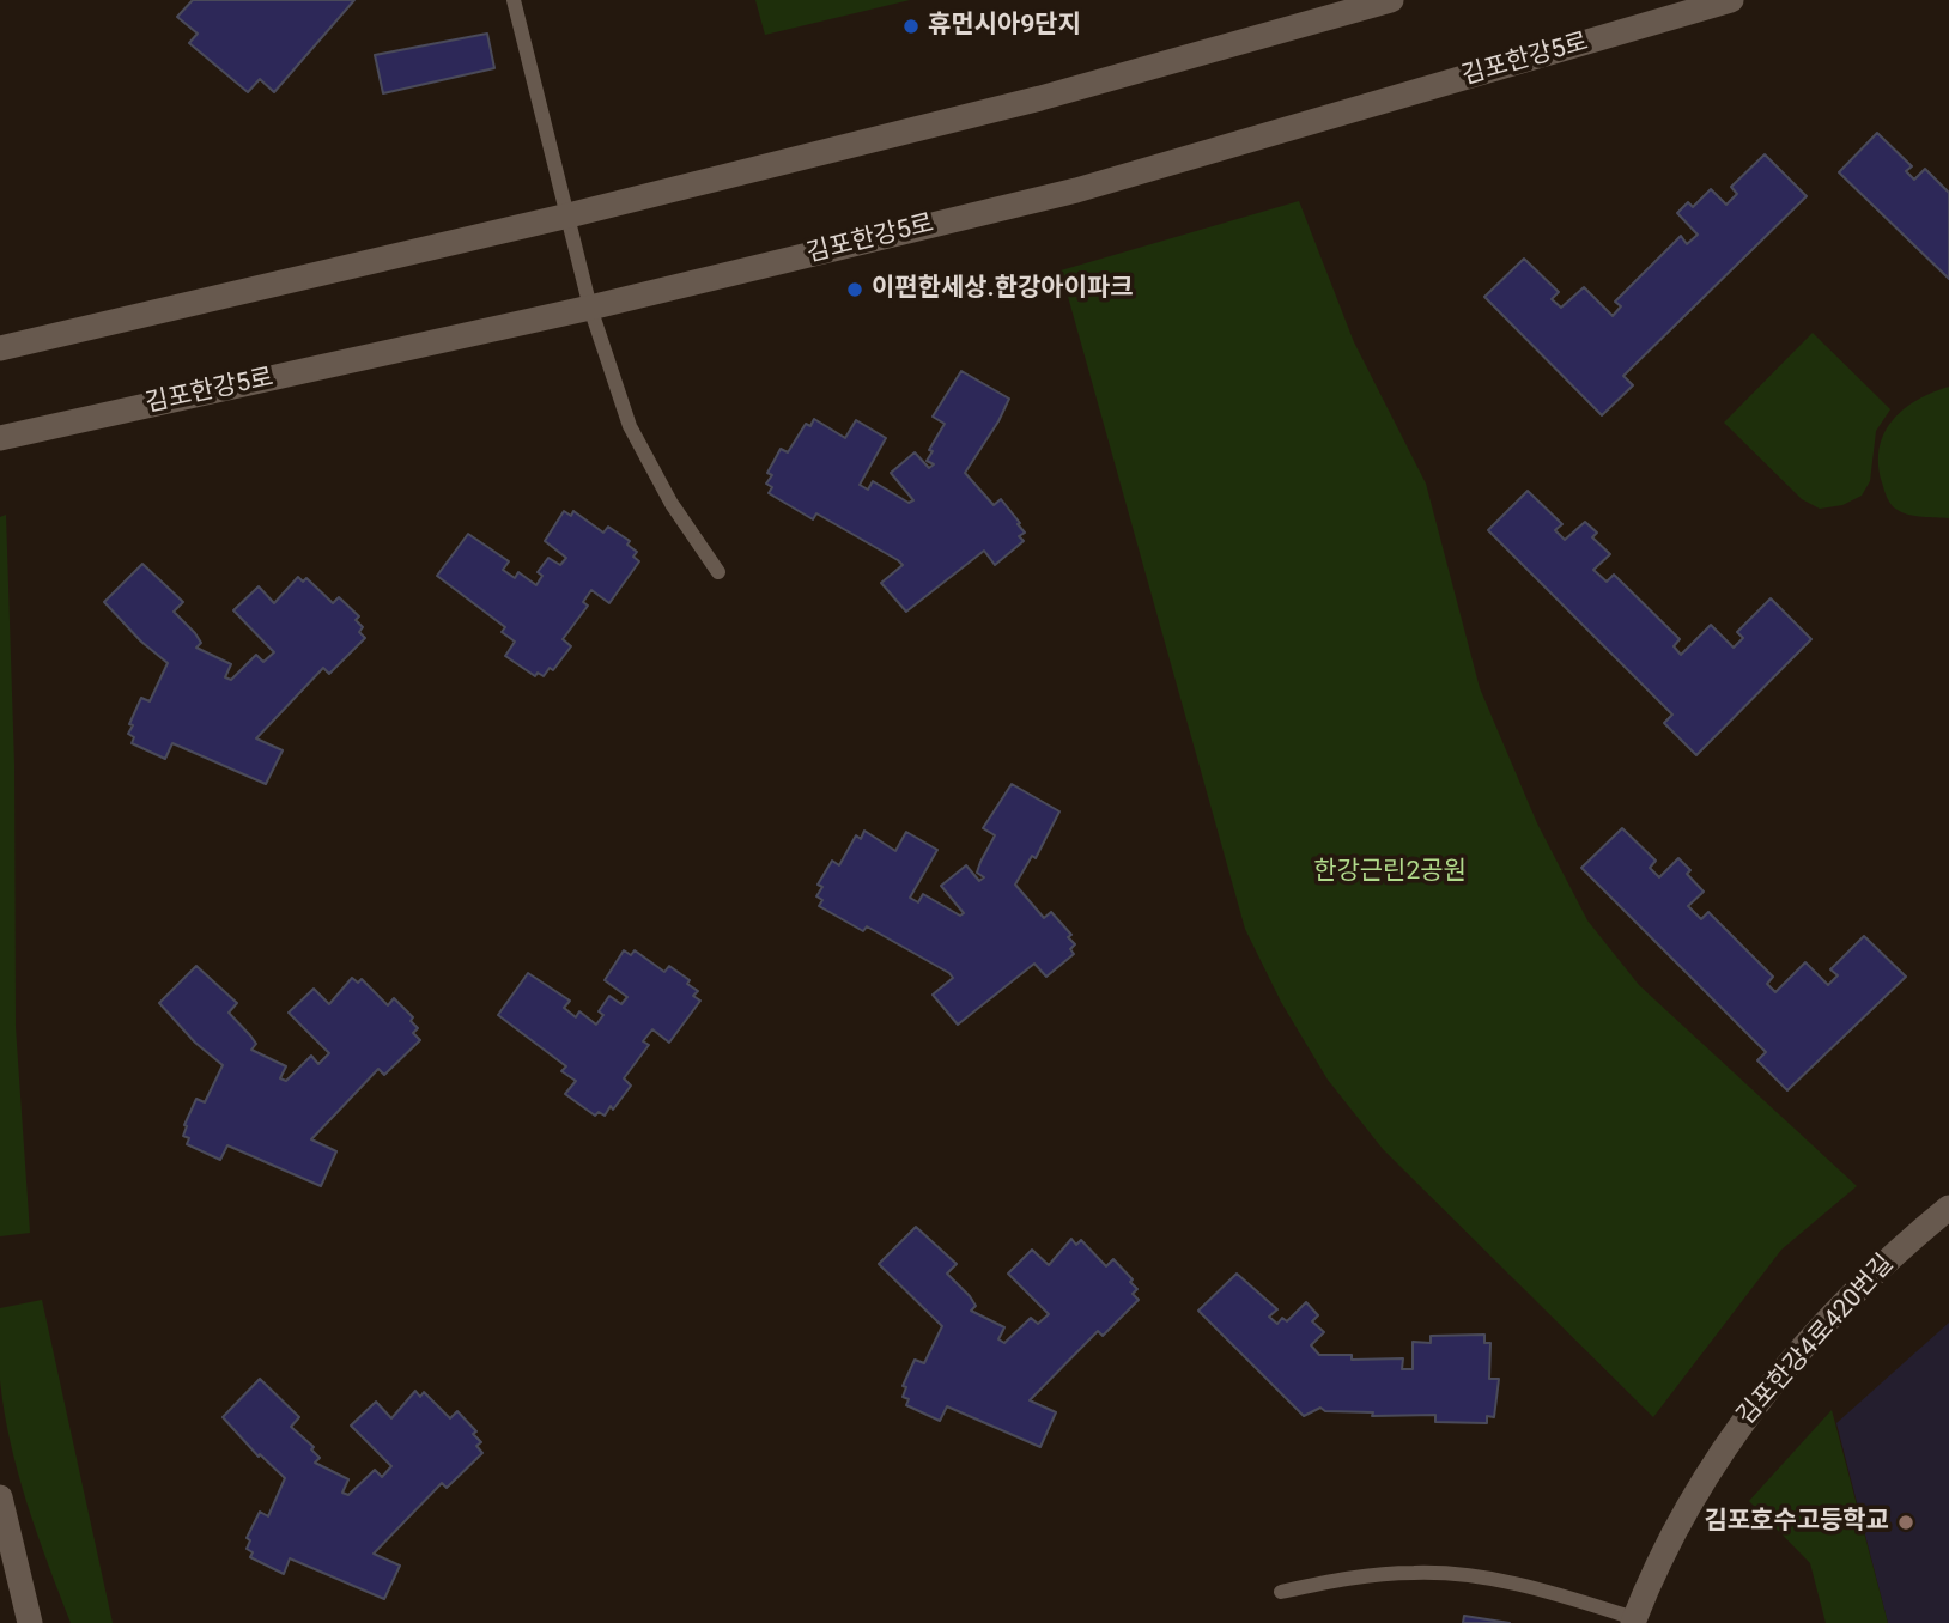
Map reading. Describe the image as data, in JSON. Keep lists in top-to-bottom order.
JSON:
{
  "streets": {
    "street": ["김포한강5로", "김포한강4로420번길"]
  },
  "parks": ["한강근린2공원"],
  "places": ["휴먼시아9단지", "이편한세상.한강아이파크", "김포호수고등학교"]
}
